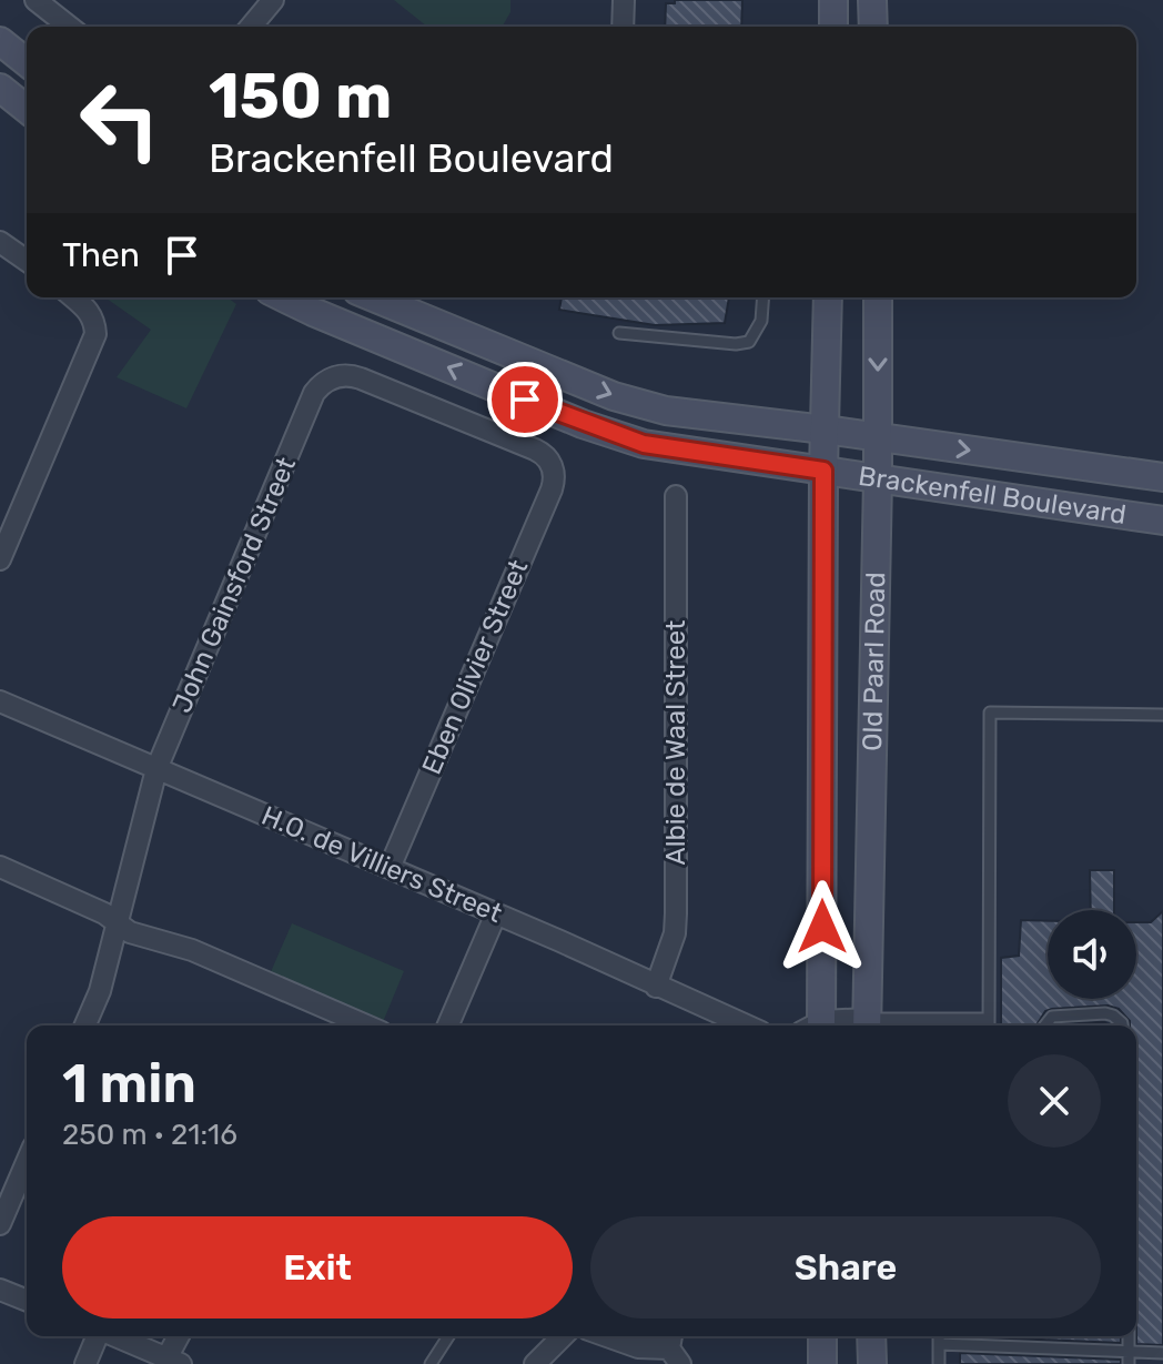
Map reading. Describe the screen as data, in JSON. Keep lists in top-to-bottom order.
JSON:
{
  "streets": {
    "street": [
      "Brackenfell Boulevard",
      "John Gainsford Street",
      "Old Paarl Road",
      "Eben Olivier Street",
      "Albie de Waal Street",
      "H.O. de Villiers Street"
    ]
  },
  "crossings": [
    ["Brackenfell Boulevard", "Old Paarl Road"],
    ["John Gainsford Street", "Eben Olivier Street"],
    ["John Gainsford Street", "H.O. de Villiers Street"],
    ["Eben Olivier Street", "H.O. de Villiers Street"],
    ["Albie de Waal Street", "H.O. de Villiers Street"]
  ],
  "page": {
    "turn": ["150 m", "Brackenfell Boulevard"],
    "then": "Then",
    "heading": ["1 min", "250 m · 21:16"],
    "buttons": ["Exit", "Share"]
  }
}
